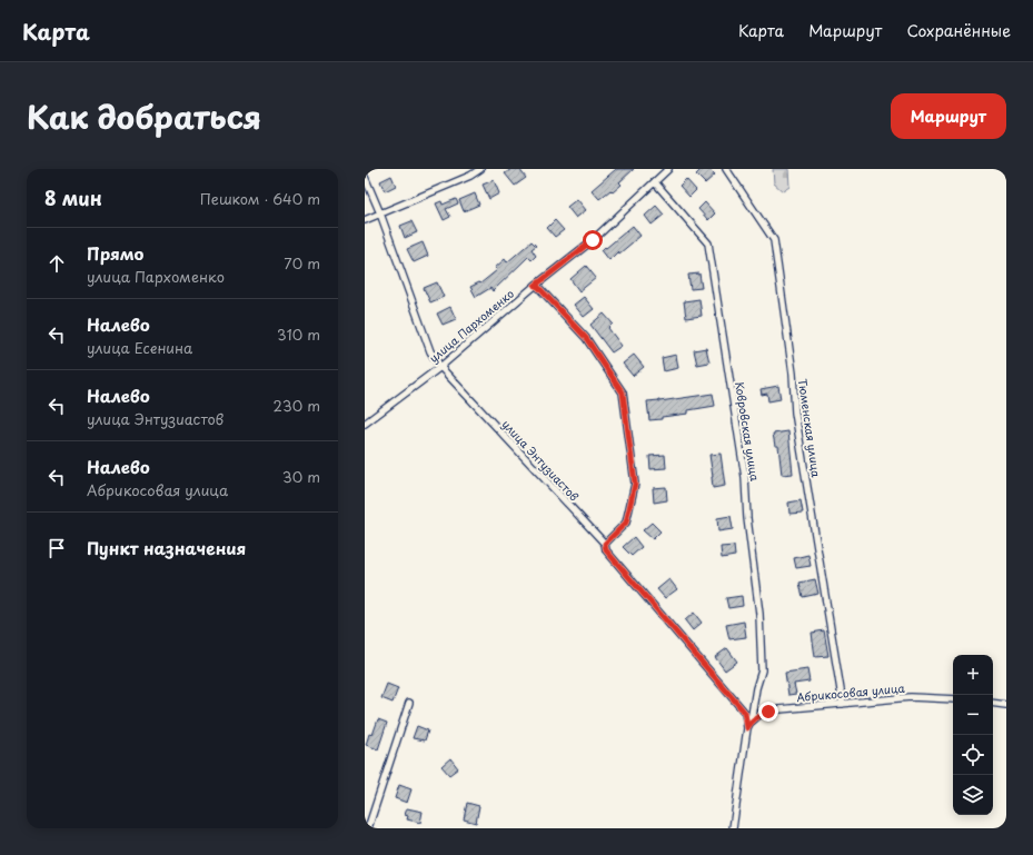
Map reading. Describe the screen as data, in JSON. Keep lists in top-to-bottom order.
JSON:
{
  "streets": {
    "street": [
      "улица Пархоменко",
      "Тюменская улица",
      "Ковровская улица",
      "улица Энтузиастов",
      "Абрикосовая улица"
    ]
  },
  "crossings": [
    ["улица Пархоменко", "Ковровская улица"],
    ["улица Пархоменко", "улица Энтузиастов"],
    ["Тюменская улица", "Абрикосовая улица"],
    ["Ковровская улица", "улица Энтузиастов"],
    ["Ковровская улица", "Абрикосовая улица"]
  ],
  "page": {
    "header": "Карта",
    "nav": ["Карта", "Маршрут", "Сохранённые"],
    "title": "Как добраться",
    "buttons": "Маршрут",
    "heading": ["8 мин", "Пешком · 640 m"],
    "list": [
      ["Прямо", "улица Пархоменко", "70 m"],
      ["Налево", "улица Есенина", "310 m"],
      ["Налево", "улица Энтузиастов", "230 m"],
      ["Налево", "Абрикосовая улица", "30 m"],
      "Пункт назначения"
    ],
    "map_buttons": ["+", "−"]
  }
}
